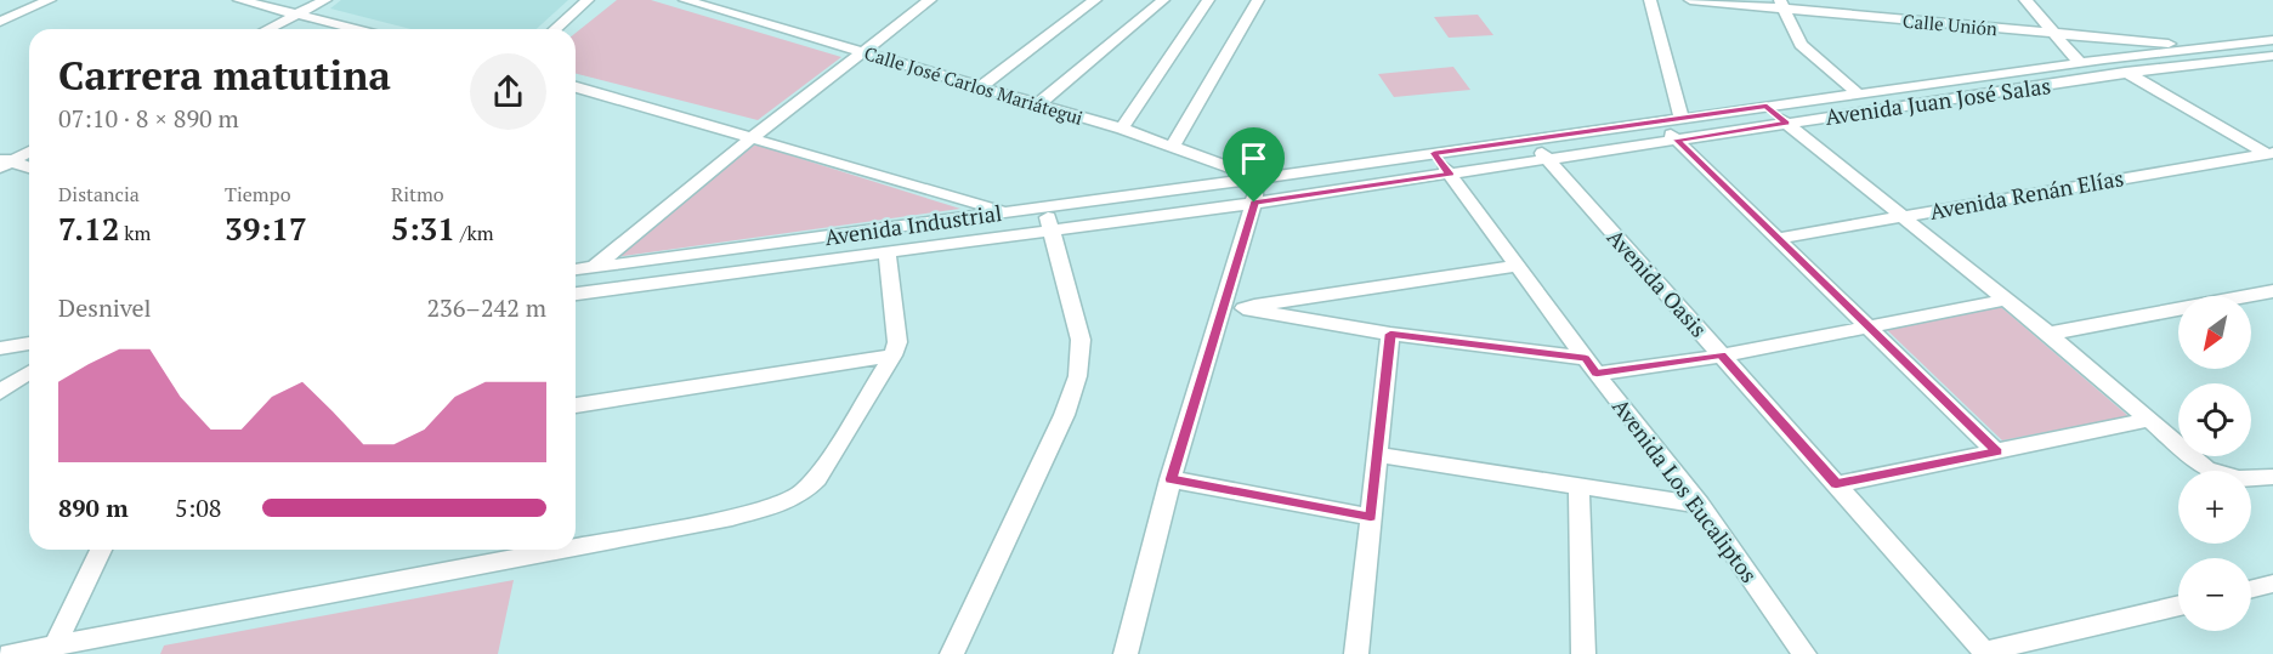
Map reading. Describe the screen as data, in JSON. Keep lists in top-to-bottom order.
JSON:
{
  "streets": {
    "street": [
      "Calle Unión",
      "Calle José Carlos Mariátegui",
      "Avenida Juan José Salas",
      "Avenida Renán Elías",
      "Avenida Industrial",
      "Avenida Oasis",
      "Avenida Los Eucaliptos"
    ]
  },
  "crossings": [
    ["Calle Unión", "Avenida Juan José Salas"],
    ["Calle José Carlos Mariátegui", "Avenida Juan José Salas"],
    ["Calle José Carlos Mariátegui", "Avenida Industrial"],
    ["Avenida Juan José Salas", "Avenida Industrial"],
    ["Avenida Juan José Salas", "Avenida Oasis"],
    ["Avenida Juan José Salas", "Avenida Los Eucaliptos"]
  ],
  "north": "bottom left",
  "page": {
    "heading": ["Carrera matutina", "07:10 · 8 × 890 m"],
    "stats": [
      ["Distancia", "7.12 km"],
      ["Tiempo", "39:17"],
      ["Ritmo", "5:31 /km"]
    ],
    "chart": ["Desnivel", "236–242 m"],
    "map_buttons": ["+", "−"],
    "list": [
      {
        "name": "890 m",
        "note": "5:08"
      }
    ]
  }
}
